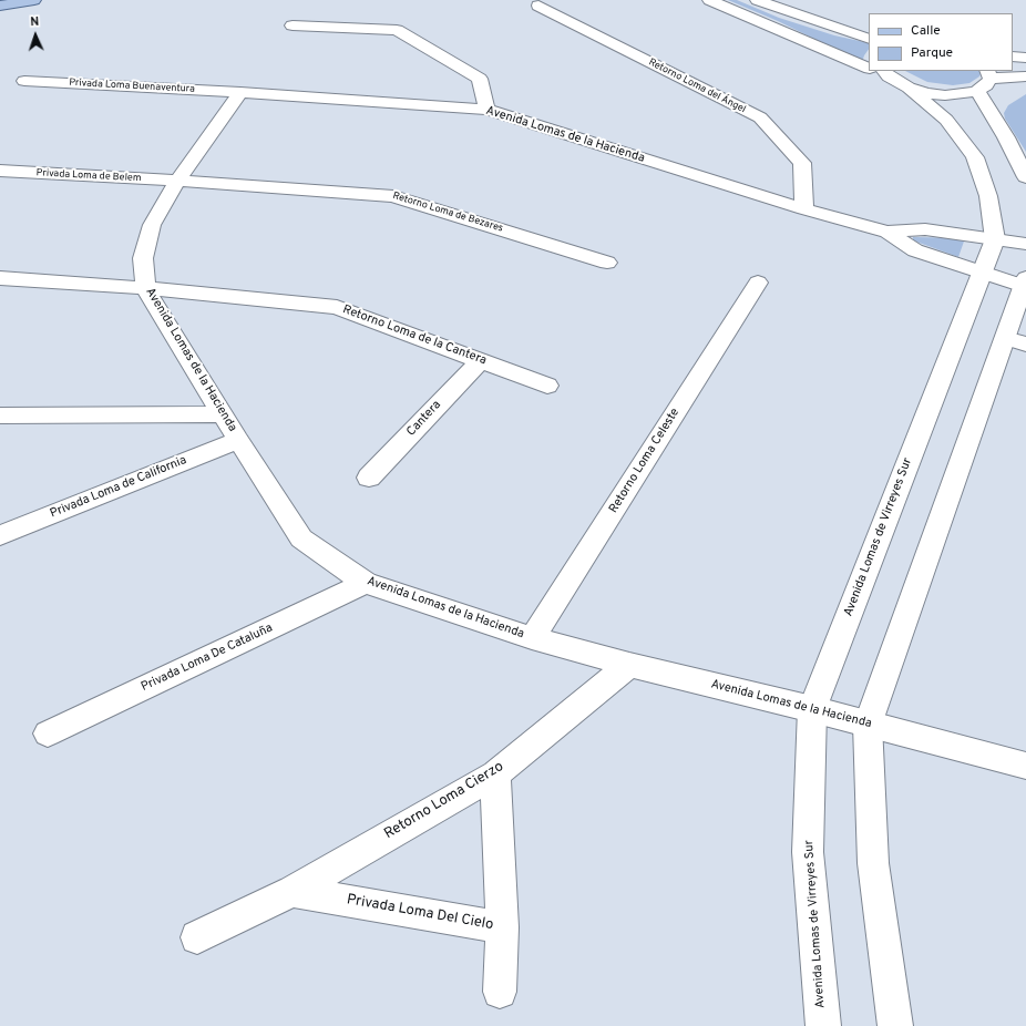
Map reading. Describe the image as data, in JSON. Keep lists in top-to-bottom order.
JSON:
{
  "streets": {
    "street": [
      "Privada Loma Buenaventura",
      "Retorno Loma del Ángel",
      "Avenida Lomas de la Hacienda",
      "Privada Loma de Belem",
      "Retorno Loma de Bezares",
      "Retorno Loma de la Cantera",
      "Cantera",
      "Retorno Loma Celeste",
      "Privada Loma de California",
      "Avenida Lomas de Virreyes Sur",
      "Privada Loma De Cataluña",
      "Retorno Loma Cierzo",
      "Privada Loma Del Cielo"
    ]
  },
  "crossings": [
    ["Privada Loma Buenaventura", "Avenida Lomas de la Hacienda"],
    ["Retorno Loma del Ángel", "Avenida Lomas de la Hacienda"],
    ["Avenida Lomas de la Hacienda", "Privada Loma de Belem"],
    ["Avenida Lomas de la Hacienda", "Retorno Loma de Bezares"],
    ["Avenida Lomas de la Hacienda", "Retorno Loma de la Cantera"],
    ["Avenida Lomas de la Hacienda", "Retorno Loma Celeste"],
    ["Avenida Lomas de la Hacienda", "Privada Loma de California"],
    ["Avenida Lomas de la Hacienda", "Avenida Lomas de Virreyes Sur"],
    ["Avenida Lomas de la Hacienda", "Privada Loma De Cataluña"],
    ["Avenida Lomas de la Hacienda", "Retorno Loma Cierzo"],
    ["Privada Loma de Belem", "Retorno Loma de Bezares"],
    ["Retorno Loma de la Cantera", "Cantera"],
    ["Retorno Loma Cierzo", "Privada Loma Del Cielo"]
  ],
  "legend": ["Calle", "Parque"],
  "north": "top"
}
